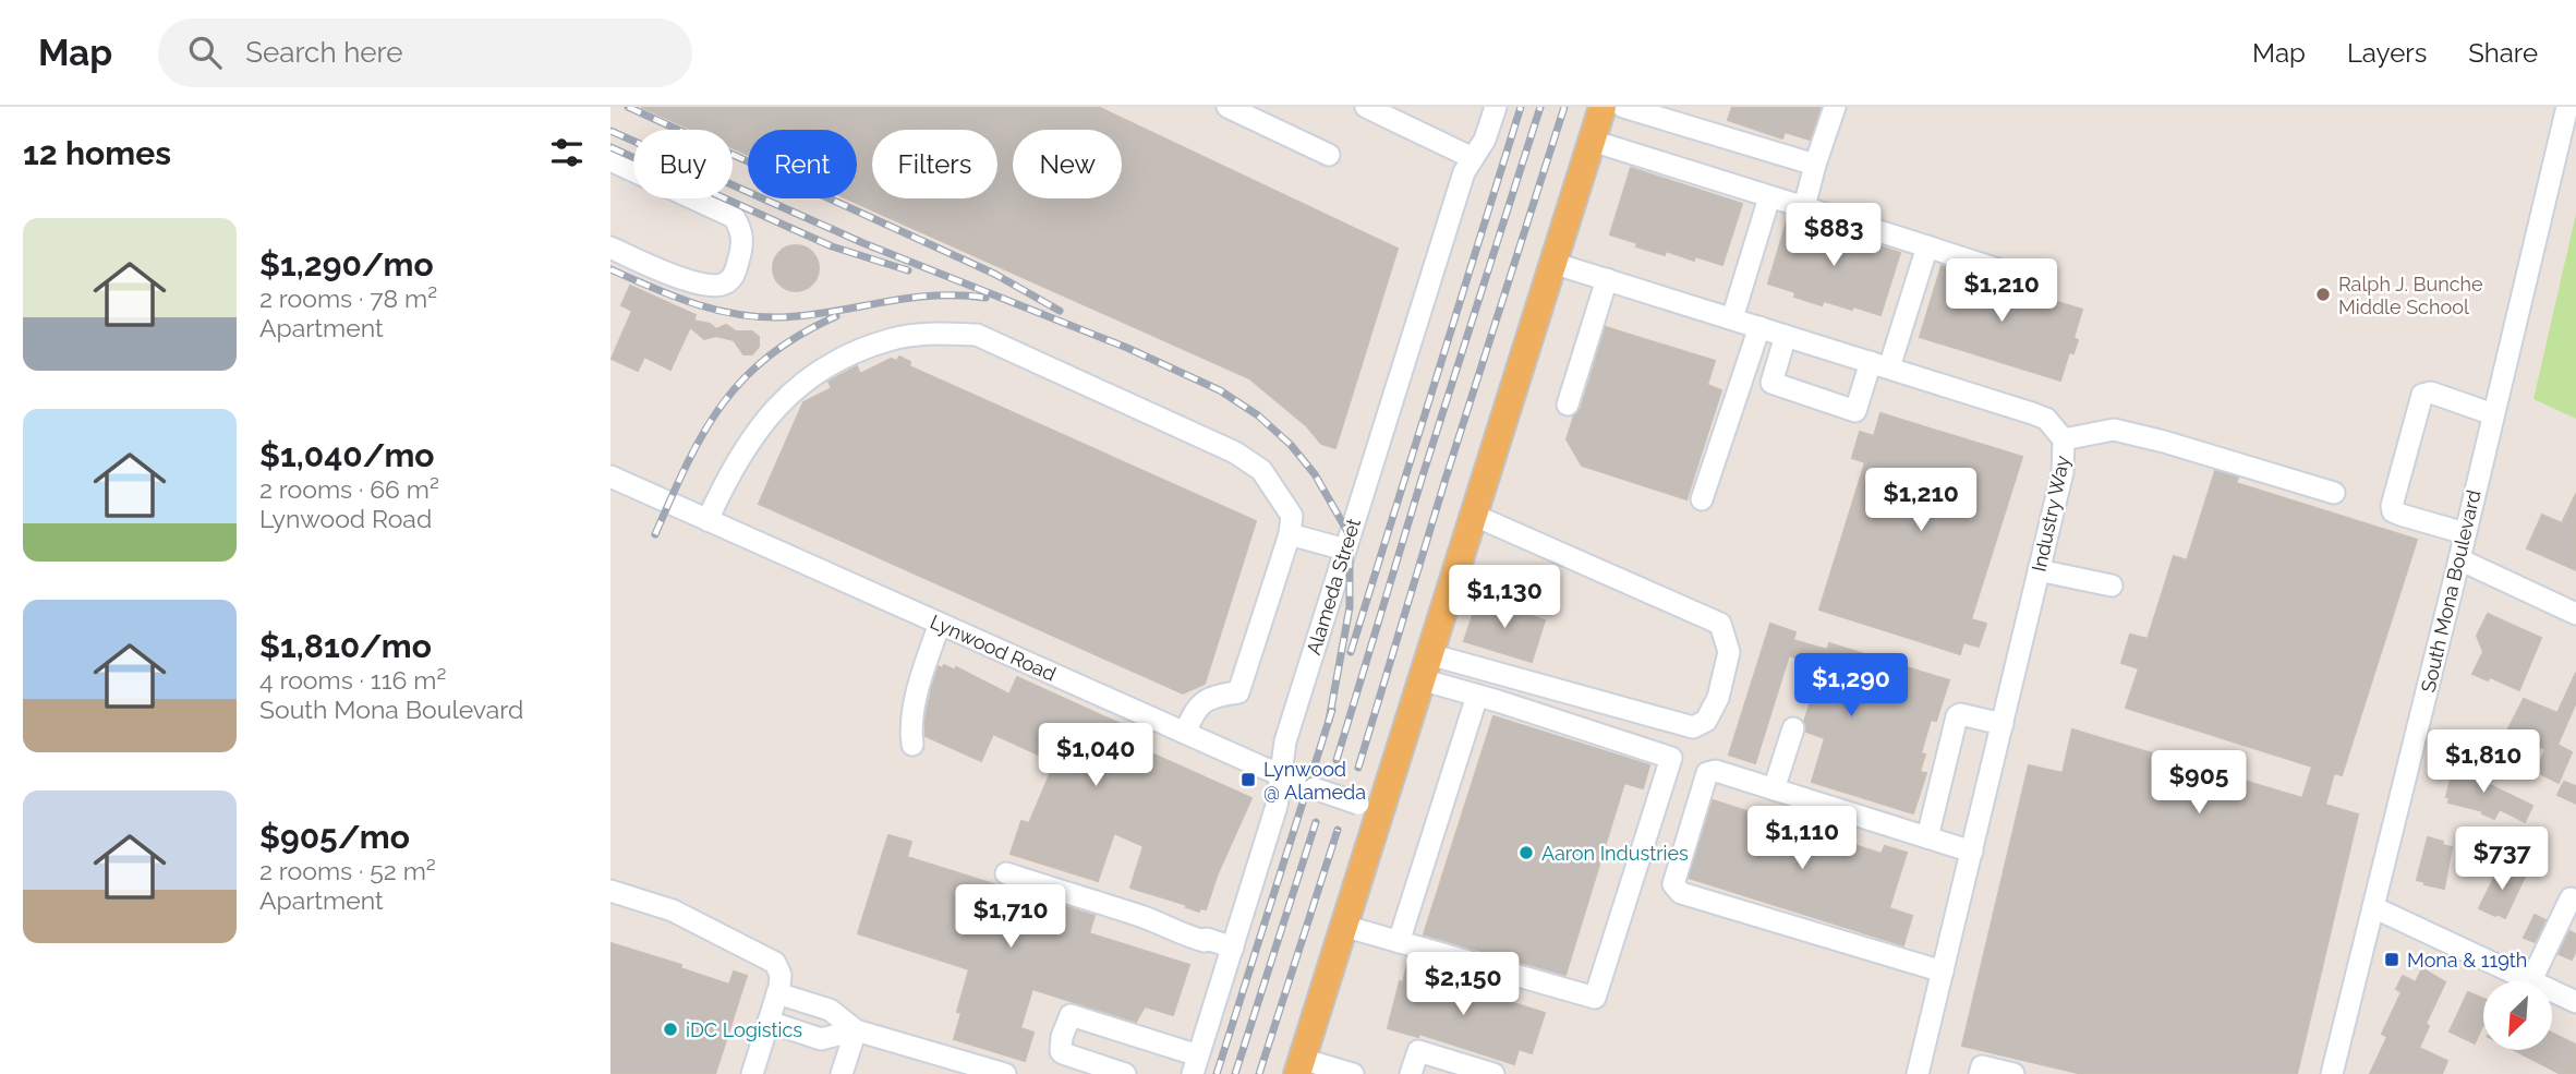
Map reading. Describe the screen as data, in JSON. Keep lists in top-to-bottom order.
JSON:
{
  "streets": {
    "street": [
      "Industry Way",
      "Alameda Street",
      "South Mona Boulevard",
      "Lynwood Road"
    ]
  },
  "crossings": [
    ["Alameda Street", "Lynwood Road"]
  ],
  "places": {
    "other": ["Ralph J. Bunche Middle School", "Aaron Industries", "iDC Logistics"],
    "transit": ["Lynwood @ Alameda", "Mona & 119th"]
  },
  "north": "bottom left",
  "page": {
    "header": "Map",
    "search": "Search here",
    "nav": ["Map", "Layers", "Share"],
    "heading": "12 homes",
    "chip": [
      "Buy",
      "Rent",
      "Filters",
      "New"
    ],
    "list": [
      {
        "name": "$1,290/mo",
        "note": "2 rooms · 78 m² · Apartment"
      },
      {
        "name": "$1,040/mo",
        "note": "2 rooms · 66 m² · Lynwood Road"
      },
      {
        "name": "$1,810/mo",
        "note": "4 rooms · 116 m² · South Mona Boulevard"
      },
      {
        "name": "$905/mo",
        "note": "2 rooms · 52 m² · Apartment"
      }
    ],
    "price": [
      "$883",
      "$1,210",
      "$1,210",
      "$1,130",
      "$1,290",
      "$1,040",
      "$1,810",
      "$905",
      "$1,110",
      "$737",
      "$1,710",
      "$2,150"
    ]
  }
}
